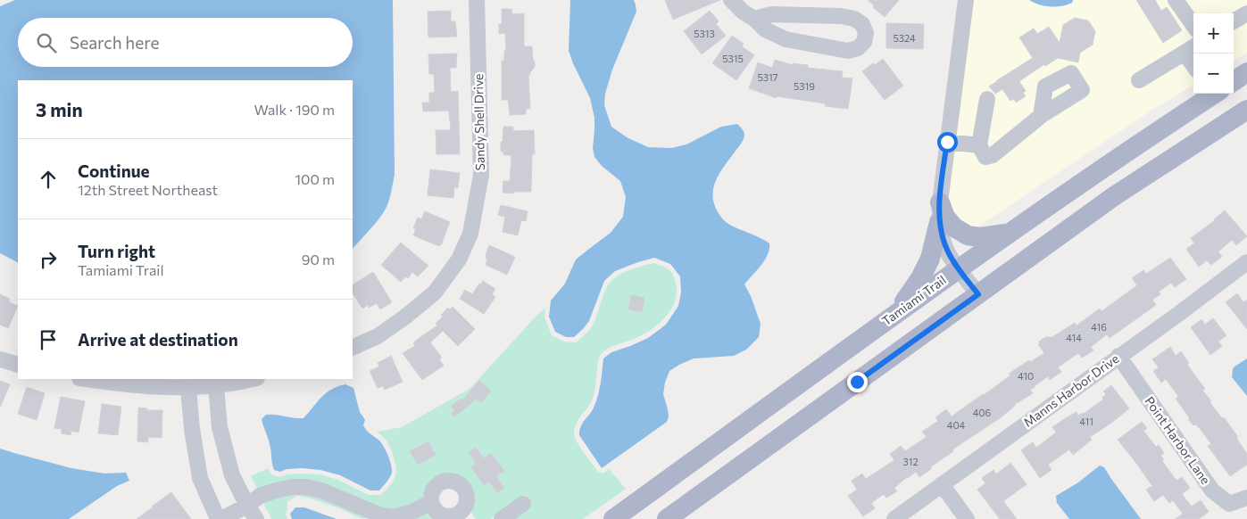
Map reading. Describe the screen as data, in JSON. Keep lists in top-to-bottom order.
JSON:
{
  "streets": {
    "main road": ["Tamiami Trail"],
    "street": ["Sandy Shell Drive", "Manns Harbor Drive", "Point Harbor Lane"]
  },
  "crossings": [
    ["Manns Harbor Drive", "Point Harbor Lane"]
  ],
  "house_numbers": [
    "5313",
    "5324",
    "5315",
    "5317",
    "5319",
    "416",
    "414",
    "410",
    "406",
    "411",
    "404",
    "312"
  ],
  "page": {
    "map_buttons": ["+", "−"],
    "search": "Search here",
    "heading": ["3 min", "Walk · 190 m"],
    "list": [
      ["Continue", "12th Street Northeast", "100 m"],
      ["Turn right", "Tamiami Trail", "90 m"],
      "Arrive at destination"
    ]
  }
}
